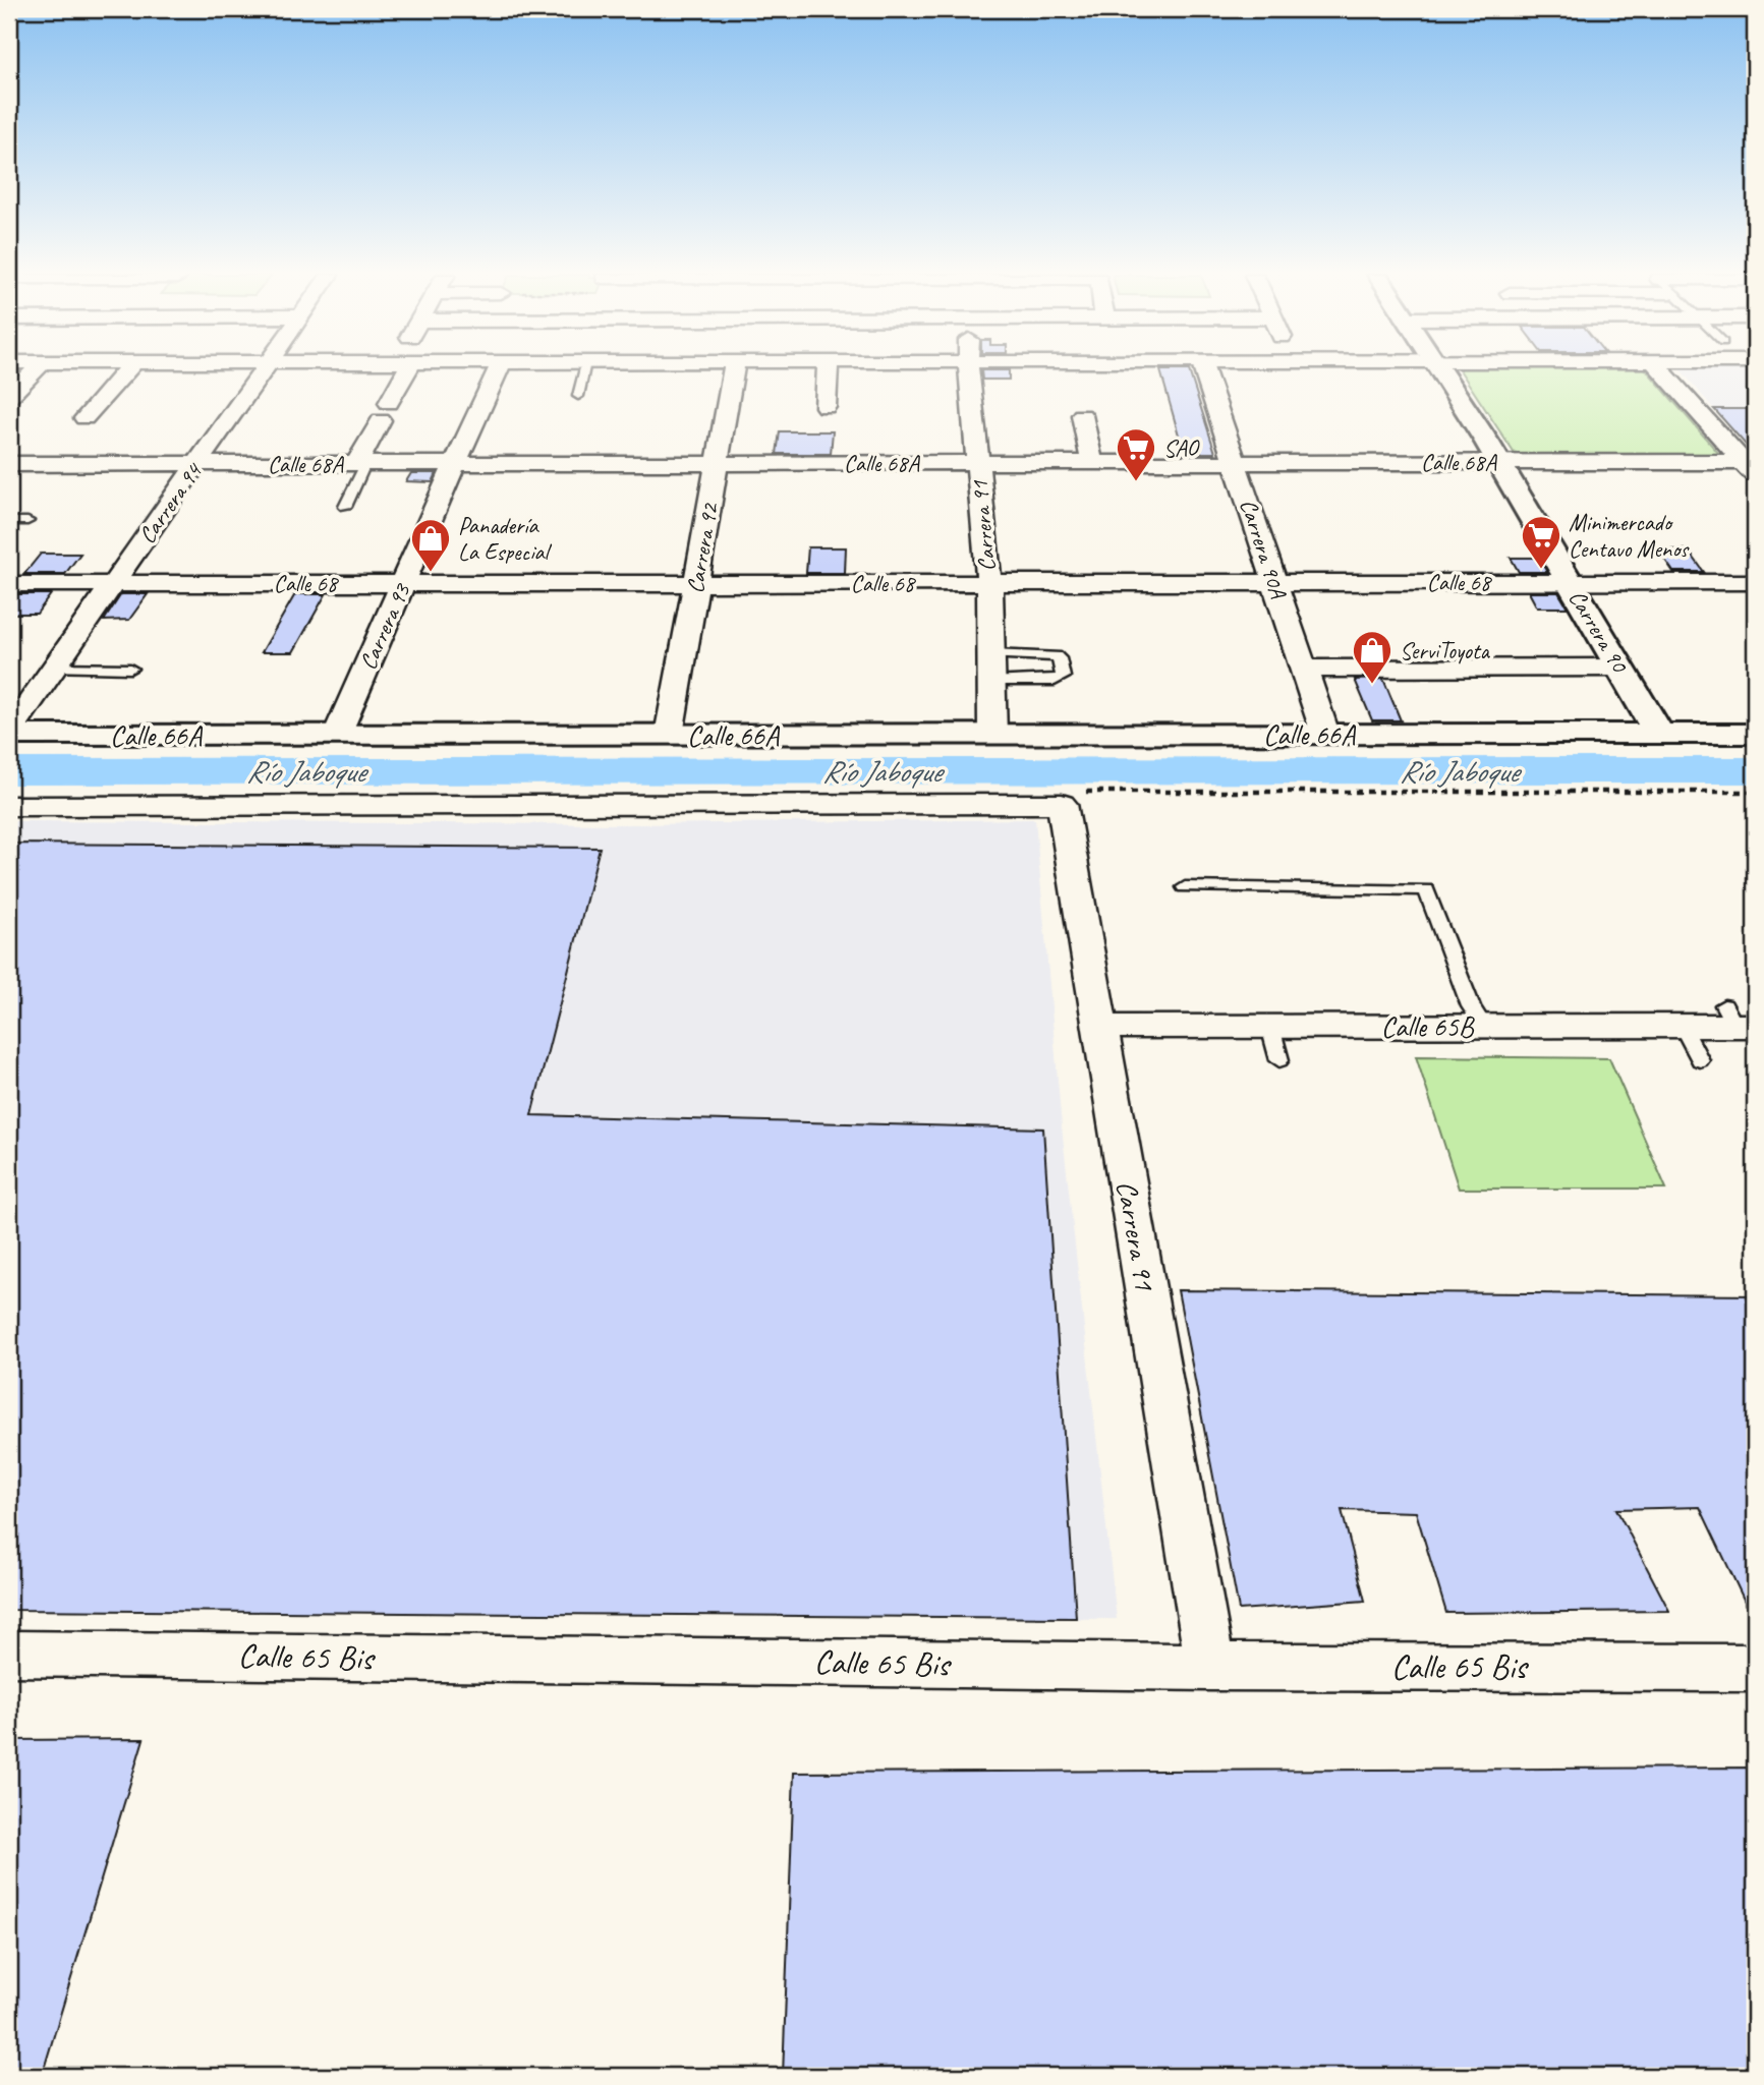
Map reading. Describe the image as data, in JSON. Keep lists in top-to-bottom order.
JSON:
{
  "streets": {
    "street": [
      "Calle 68A",
      "Carrera 94",
      "Carrera 91",
      "Carrera 92",
      "Carrera 90A",
      "Calle 68",
      "Carrera 93",
      "Carrera 90",
      "Calle 66A",
      "Calle 65B",
      "Calle 65 Bis"
    ]
  },
  "crossings": [
    ["Calle 68A", "Carrera 94"],
    ["Calle 68A", "Carrera 91"],
    ["Calle 68A", "Carrera 92"],
    ["Calle 68A", "Carrera 90A"],
    ["Calle 68A", "Carrera 93"],
    ["Calle 68A", "Carrera 90"],
    ["Carrera 94", "Calle 68"],
    ["Carrera 94", "Calle 66A"],
    ["Carrera 91", "Calle 68"],
    ["Carrera 91", "Calle 66A"],
    ["Carrera 91", "Calle 65B"],
    ["Carrera 91", "Calle 65 Bis"],
    ["Carrera 92", "Calle 68"],
    ["Carrera 92", "Calle 66A"],
    ["Carrera 90A", "Calle 68"],
    ["Carrera 90A", "Calle 66A"],
    ["Calle 68", "Carrera 93"],
    ["Calle 68", "Carrera 90"],
    ["Carrera 93", "Calle 66A"],
    ["Carrera 90", "Calle 66A"]
  ],
  "water": ["Río Jaboque"],
  "places": {
    "supermarket": ["SAO", "Minimercado Centavo Menos"],
    "shop": ["Panadería La Especial", "ServiToyota"]
  }
}
